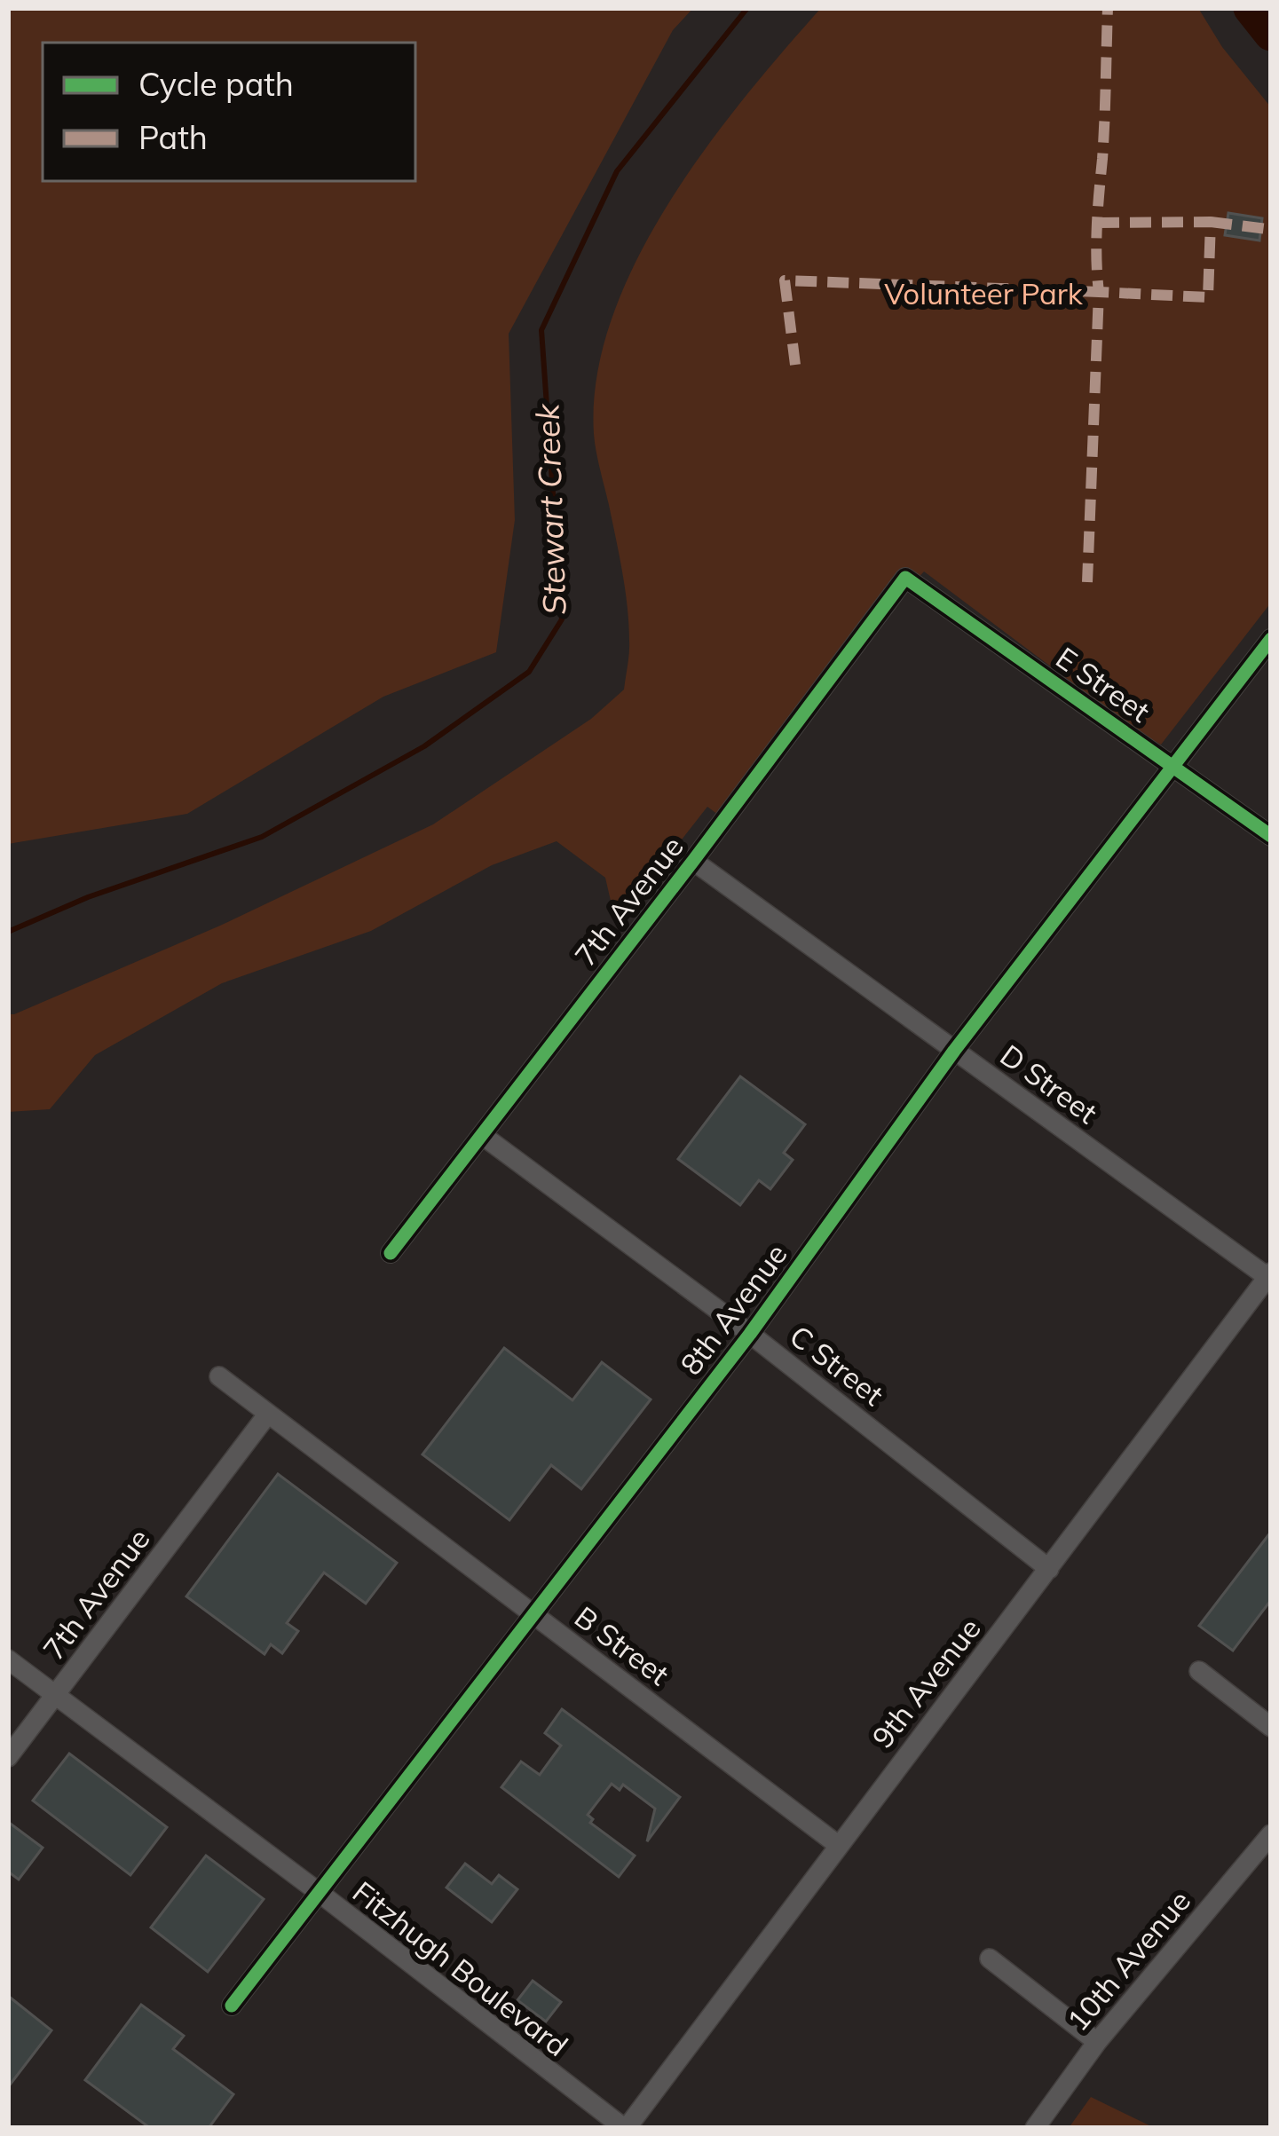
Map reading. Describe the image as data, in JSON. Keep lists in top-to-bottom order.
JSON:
{
  "streets": {
    "street": [
      "E Street",
      "7th Avenue",
      "D Street",
      "8th Avenue",
      "C Street",
      "B Street",
      "9th Avenue",
      "10th Avenue",
      "Fitzhugh Boulevard"
    ]
  },
  "crossings": [
    ["E Street", "7th Avenue"],
    ["E Street", "8th Avenue"],
    ["7th Avenue", "D Street"],
    ["7th Avenue", "C Street"],
    ["7th Avenue", "B Street"],
    ["7th Avenue", "Fitzhugh Boulevard"],
    ["D Street", "8th Avenue"],
    ["D Street", "9th Avenue"],
    ["8th Avenue", "C Street"],
    ["8th Avenue", "B Street"],
    ["8th Avenue", "Fitzhugh Boulevard"],
    ["C Street", "9th Avenue"],
    ["B Street", "9th Avenue"],
    ["9th Avenue", "Fitzhugh Boulevard"]
  ],
  "water": ["Stewart Creek"],
  "parks": ["Volunteer Park"],
  "legend": ["Cycle path", "Path"]
}
